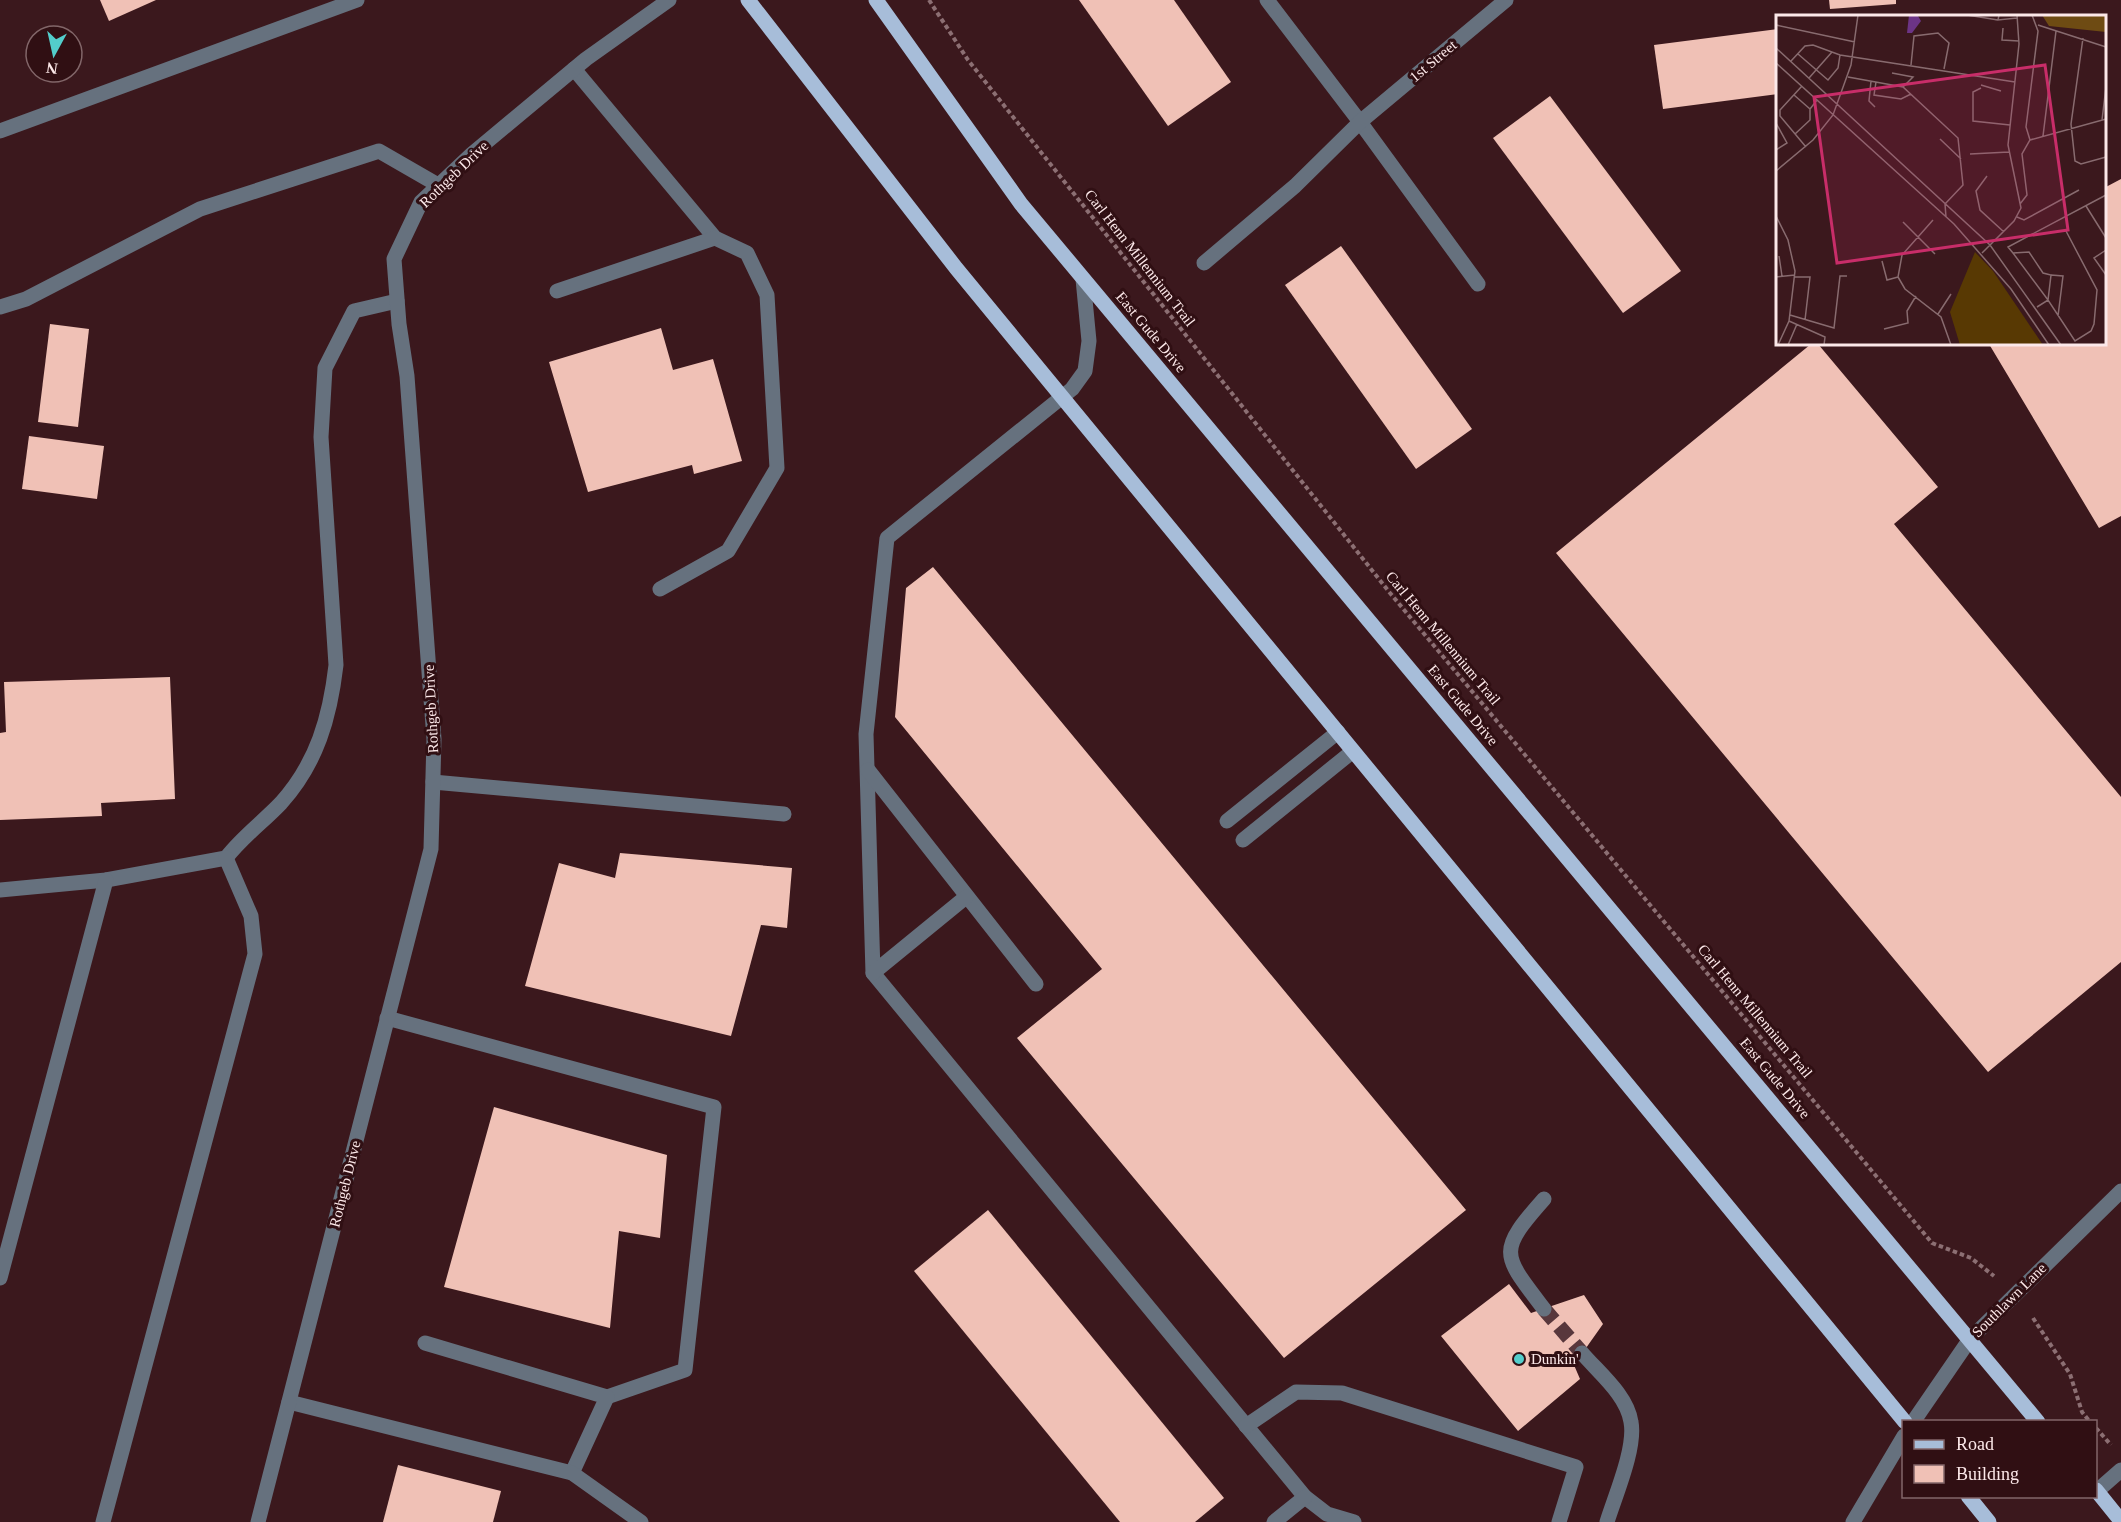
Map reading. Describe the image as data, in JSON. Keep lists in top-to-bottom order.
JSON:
{
  "streets": {
    "main road": ["East Gude Drive"],
    "street": ["1st Street", "Rothgeb Drive", "Southlawn Lane"],
    "path": ["Carl Henn Millennium Trail"]
  },
  "crossings": [
    ["East Gude Drive", "Southlawn Lane"]
  ],
  "places": ["Dunkin'"],
  "legend": ["Road", "Building"],
  "north": "bottom"
}
